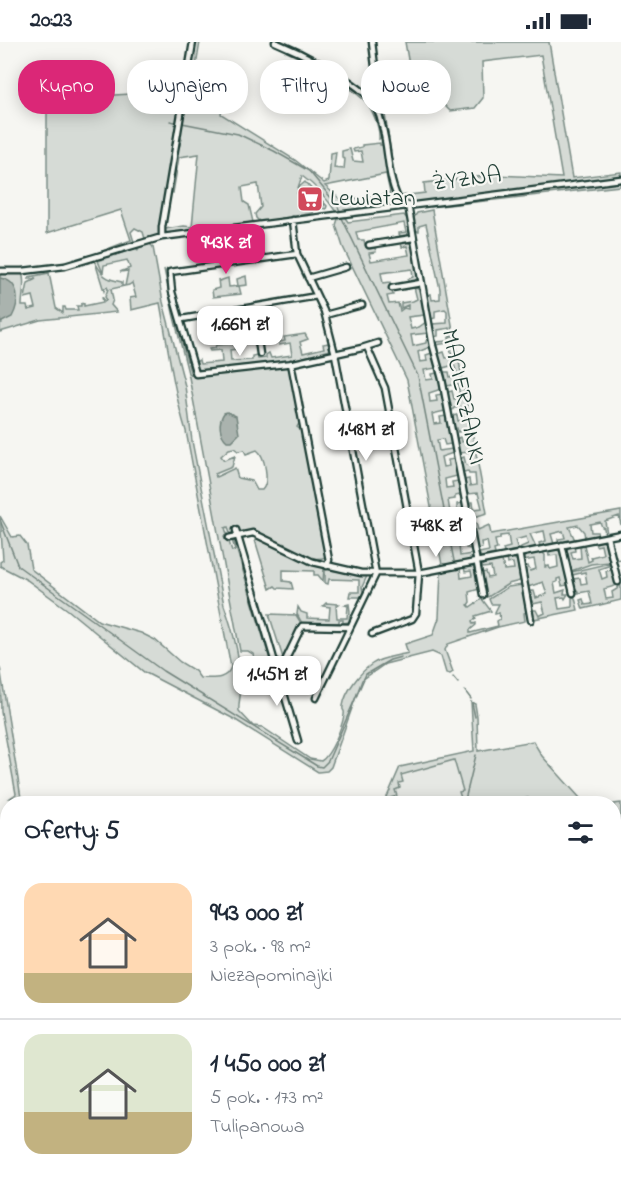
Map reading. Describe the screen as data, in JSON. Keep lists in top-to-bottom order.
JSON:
{
  "streets": {
    "street": ["ŻYZNA", "MACIERZANKI"]
  },
  "crossings": [
    ["ŻYZNA", "MACIERZANKI"]
  ],
  "places": {
    "supermarket": ["Lewiatan"]
  },
  "page": {
    "status": "20:23",
    "chip": [
      "Kupno",
      "Wynajem",
      "Filtry",
      "Nowe"
    ],
    "price": [
      "943K zł",
      "1.66M zł",
      "1.48M zł",
      "748K zł",
      "1.45M zł"
    ],
    "heading": "Oferty: 5",
    "list": [
      {
        "name": "943 000 zł",
        "note": "3 pok. · 98 m² · Niezapominajki"
      },
      {
        "name": "1 450 000 zł",
        "note": "5 pok. · 173 m² · Tulipanowa"
      }
    ]
  }
}
